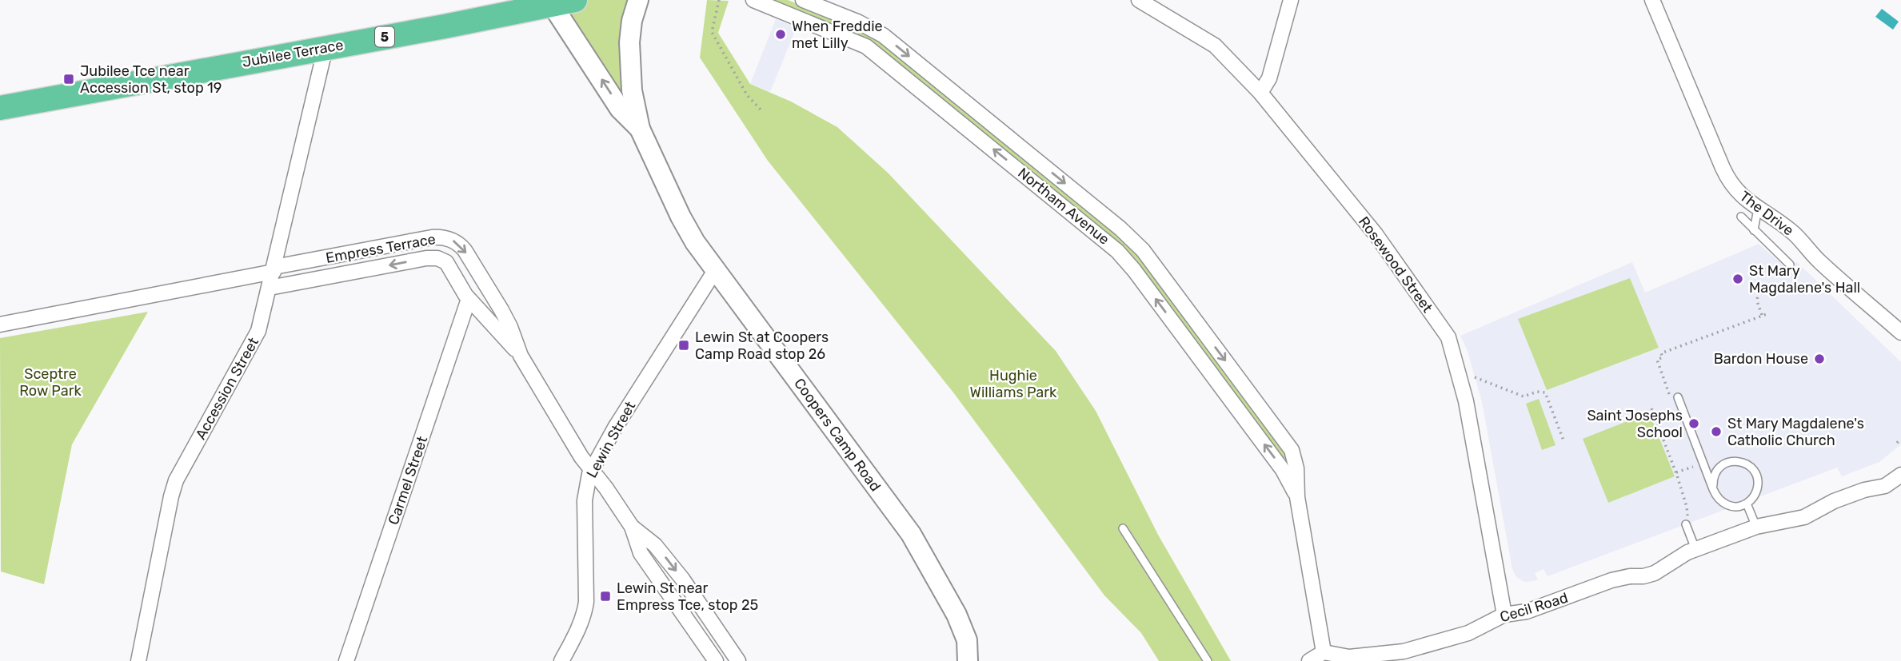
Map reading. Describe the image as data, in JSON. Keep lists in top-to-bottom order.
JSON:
{
  "streets": {
    "highway": ["5", "Jubilee Terrace"],
    "main road": ["Coopers Camp Road"],
    "street": [
      "Northam Avenue",
      "The Drive",
      "Empress Terrace",
      "Rosewood Street",
      "Accession Street",
      "Lewin Street",
      "Carmel Street",
      "Cecil Road"
    ]
  },
  "crossings": [
    ["Jubilee Terrace", "Accession Street"],
    ["Jubilee Terrace", "Coopers Camp Road"],
    ["Northam Avenue", "Cecil Road"],
    ["Empress Terrace", "Accession Street"],
    ["Empress Terrace", "Lewin Street"],
    ["Empress Terrace", "Carmel Street"],
    ["Rosewood Street", "Cecil Road"],
    ["Coopers Camp Road", "Lewin Street"]
  ],
  "parks": ["Sceptre Row Park", "Hughie Williams Park"],
  "places": {
    "other": [
      "When Freddie met Lilly",
      "St Mary Magdalene's Hall",
      "Bardon House",
      "Saint Josephs School",
      "St Mary Magdalene's Catholic Church"
    ],
    "transit": ["Jubilee Tce near Accession St, stop 19", "Lewin St at Coopers Camp Road stop 26", "Lewin St near Empress Tce, stop 25"]
  }
}
